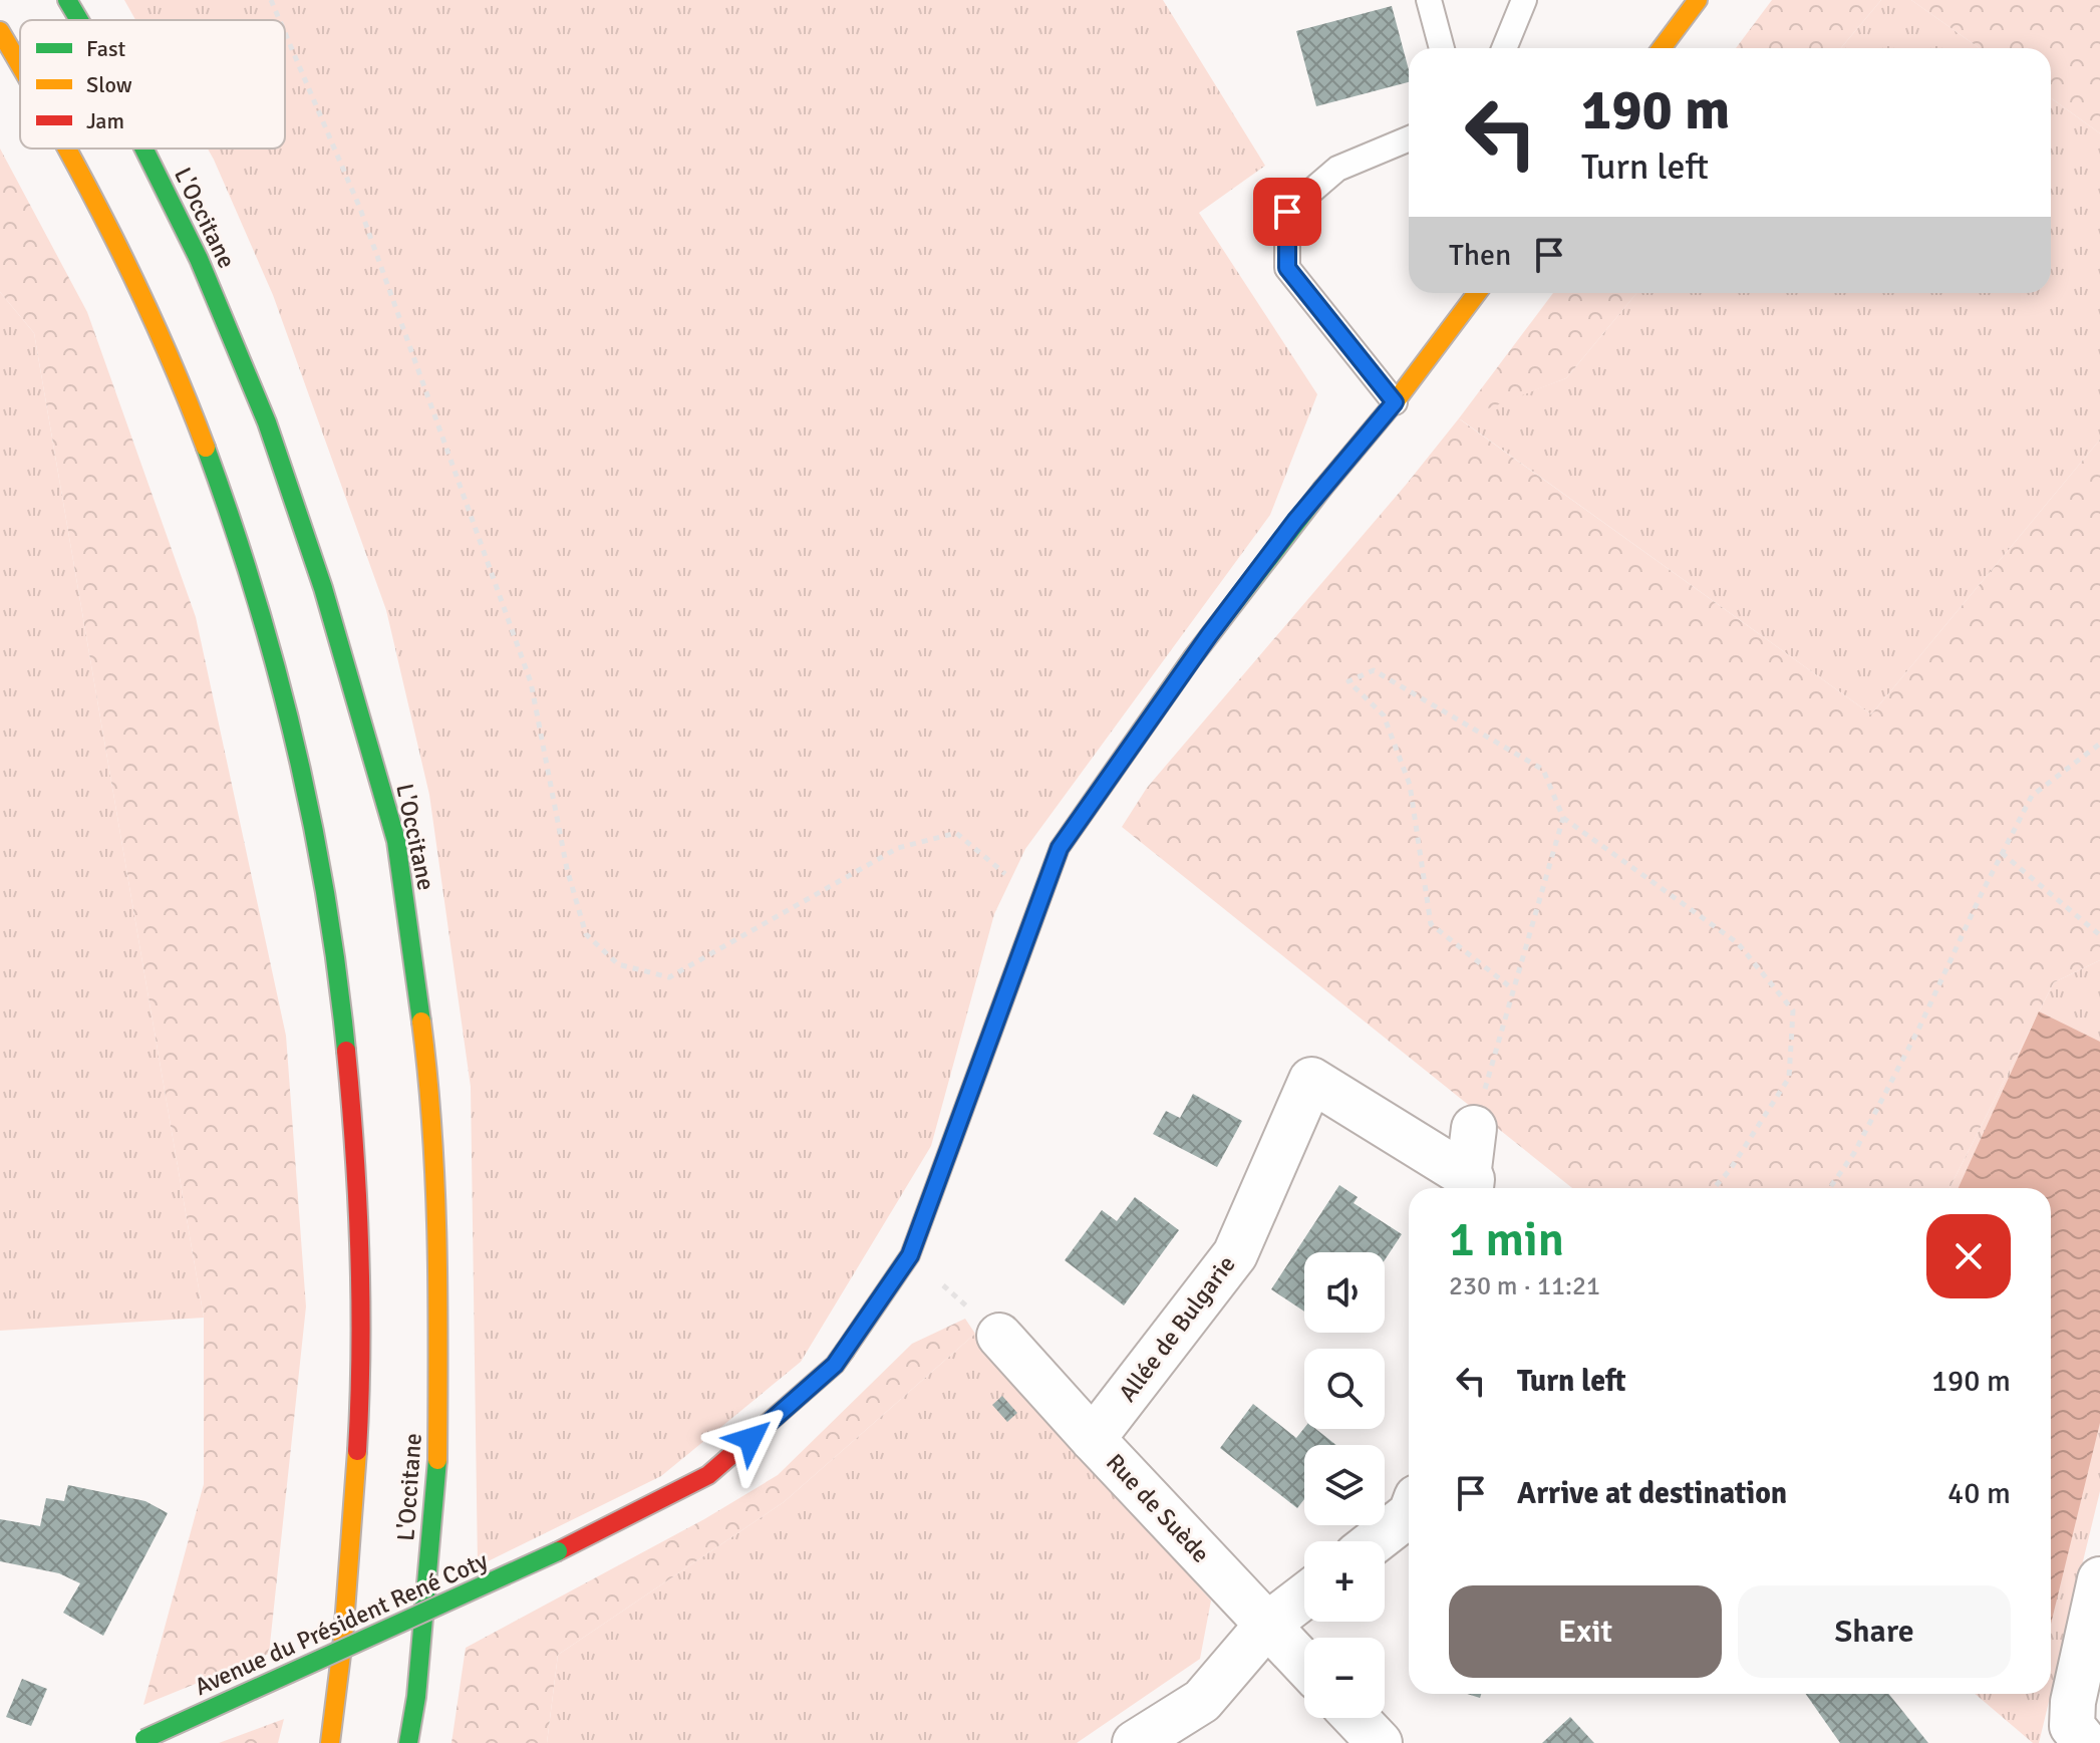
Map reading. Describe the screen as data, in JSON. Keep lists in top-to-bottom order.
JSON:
{
  "streets": {
    "main road": ["L'Occitane", "Avenue du Président René Coty"],
    "street": ["Allée de Bulgarie", "Rue de Suède"]
  },
  "crossings": [
    ["Allée de Bulgarie", "Rue de Suède"]
  ],
  "legend": ["Fast", "Slow", "Jam"],
  "page": {
    "turn": ["190 m", "Turn left"],
    "then": "Then",
    "heading": ["1 min", "230 m · 11:21"],
    "map_buttons": ["+", "−"],
    "list": [
      {
        "name": "Turn left",
        "value": "190 m"
      },
      {
        "name": "Arrive at destination",
        "value": "40 m"
      }
    ],
    "buttons": ["Exit", "Share"]
  }
}
